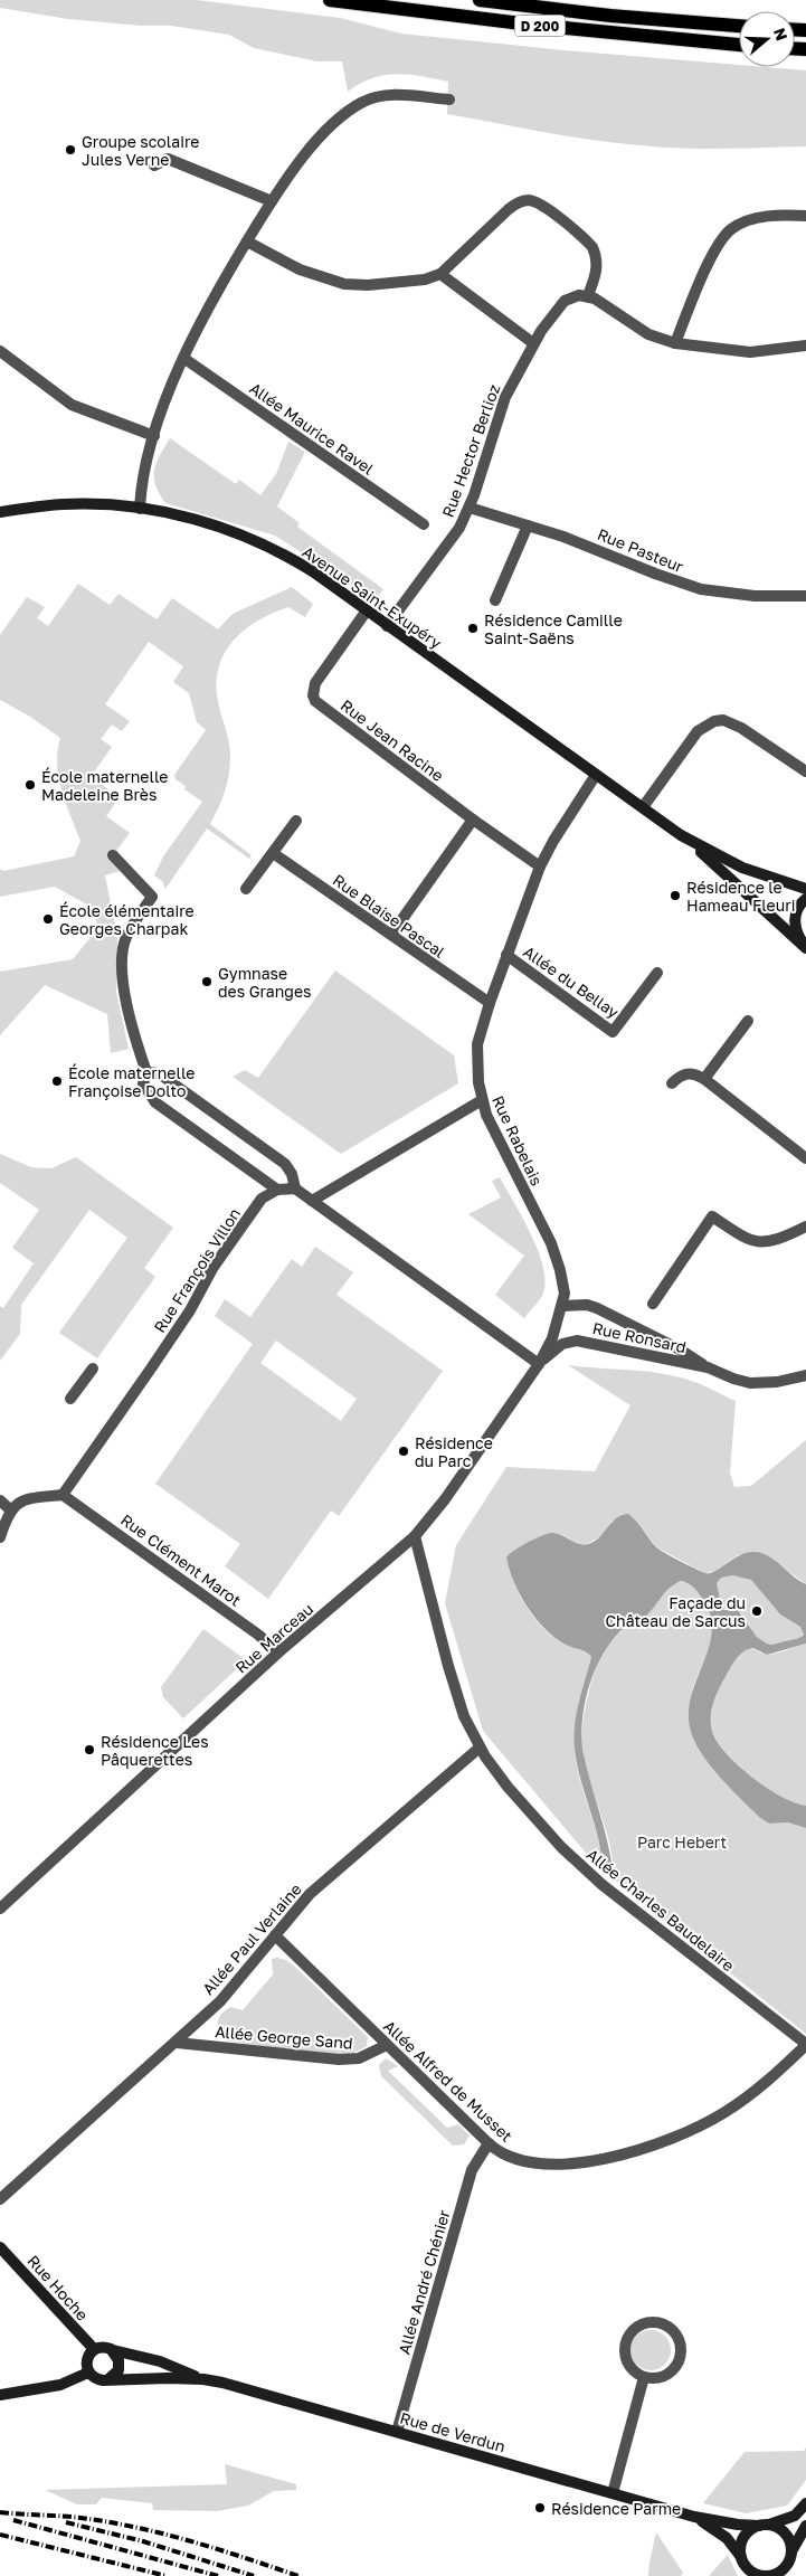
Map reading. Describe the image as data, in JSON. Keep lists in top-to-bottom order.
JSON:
{
  "streets": {
    "main road": ["D 200"],
    "street": [
      "Allée Maurice Ravel",
      "Rue Hector Berlioz",
      "Rue Pasteur",
      "Avenue Saint-Exupéry",
      "Rue Jean Racine",
      "Rue Blaise Pascal",
      "Allée du Bellay",
      "Rue Rabelais",
      "Rue François Villon",
      "Rue Ronsard",
      "Rue Clément Marot",
      "Rue Marceau",
      "Allée Charles Baudelaire",
      "Allée Paul Verlaine",
      "Allée George Sand",
      "Allée Alfred de Musset",
      "Allée André Chénier",
      "Rue Hoche",
      "Rue de Verdun"
    ]
  },
  "crossings": [
    ["Rue Hector Berlioz", "Rue Pasteur"],
    ["Rue Hector Berlioz", "Avenue Saint-Exupéry"],
    ["Avenue Saint-Exupéry", "Rue Jean Racine"],
    ["Avenue Saint-Exupéry", "Rue Rabelais"],
    ["Rue Jean Racine", "Rue Rabelais"],
    ["Rue Blaise Pascal", "Rue Rabelais"],
    ["Allée du Bellay", "Rue Rabelais"],
    ["Rue Rabelais", "Rue Ronsard"],
    ["Rue Rabelais", "Rue Marceau"],
    ["Rue François Villon", "Rue Clément Marot"],
    ["Rue Ronsard", "Rue Marceau"],
    ["Rue Clément Marot", "Rue Marceau"],
    ["Rue Marceau", "Allée Charles Baudelaire"],
    ["Allée Charles Baudelaire", "Allée Paul Verlaine"],
    ["Allée Charles Baudelaire", "Allée Alfred de Musset"],
    ["Allée Paul Verlaine", "Allée George Sand"],
    ["Allée Paul Verlaine", "Allée Alfred de Musset"],
    ["Allée George Sand", "Allée Alfred de Musset"],
    ["Allée Alfred de Musset", "Allée André Chénier"],
    ["Allée André Chénier", "Rue de Verdun"],
    ["Rue Hoche", "Rue de Verdun"]
  ],
  "parks": ["Parc Hebert"],
  "places": [
    "Groupe scolaire Jules Verne",
    "Résidence Camille Saint-Saëns",
    "École maternelle Madeleine Brès",
    "Résidence le Hameau Fleuri",
    "École élémentaire Georges Charpak",
    "Gymnase des Granges",
    "École maternelle Françoise Dolto",
    "Résidence du Parc",
    "Façade du Château de Sarcus",
    "Résidence Les Pâquerettes",
    "Résidence Parme"
  ],
  "north": "right"
}
